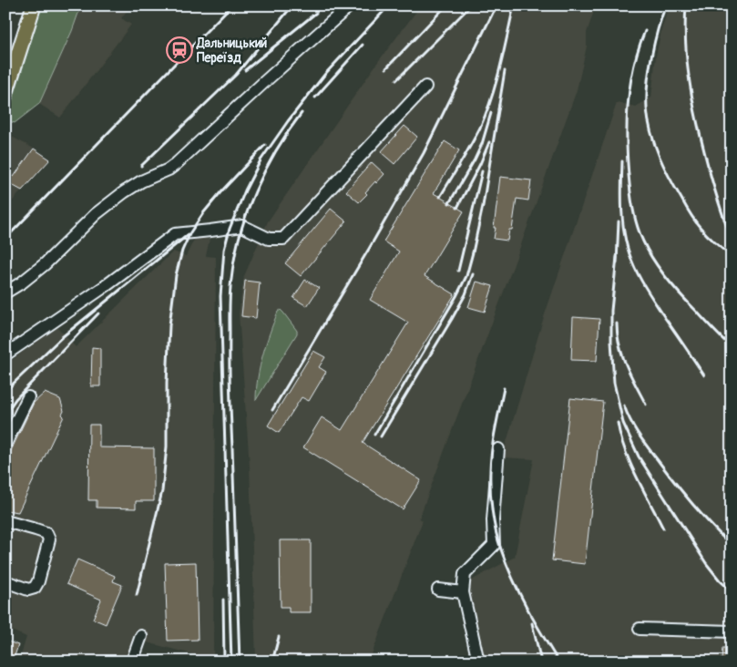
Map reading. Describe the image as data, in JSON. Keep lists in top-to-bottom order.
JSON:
{
  "places": {
    "station": ["Дальницький Переїзд"]
  }
}
